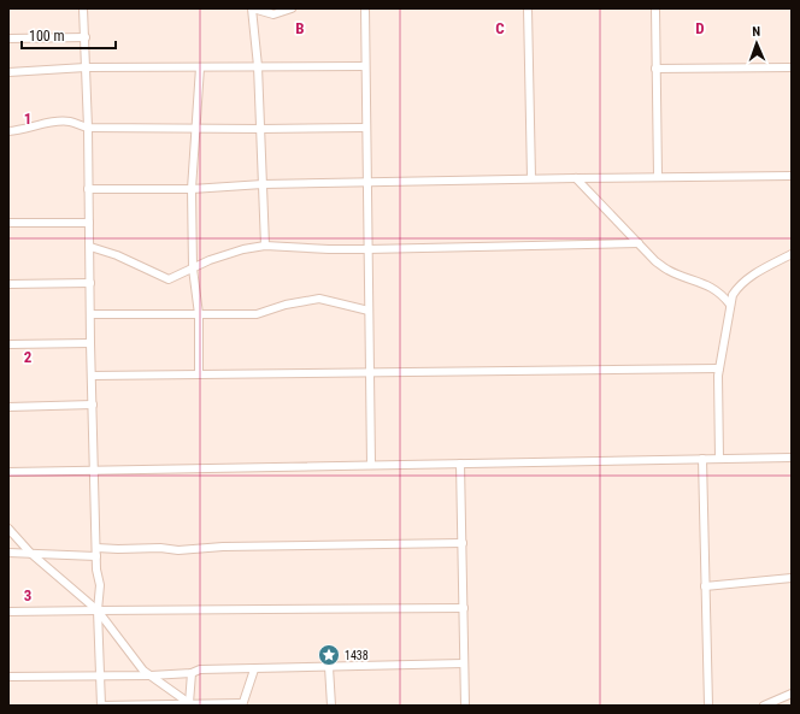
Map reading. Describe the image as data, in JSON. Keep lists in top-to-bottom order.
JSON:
{
  "places": {
    "place": ["1438"]
  },
  "scale_bar": "100 m",
  "north": "top",
  "grid": {
    "columns": ["B", "C", "D"],
    "rows": ["1", "2", "3"]
  }
}
